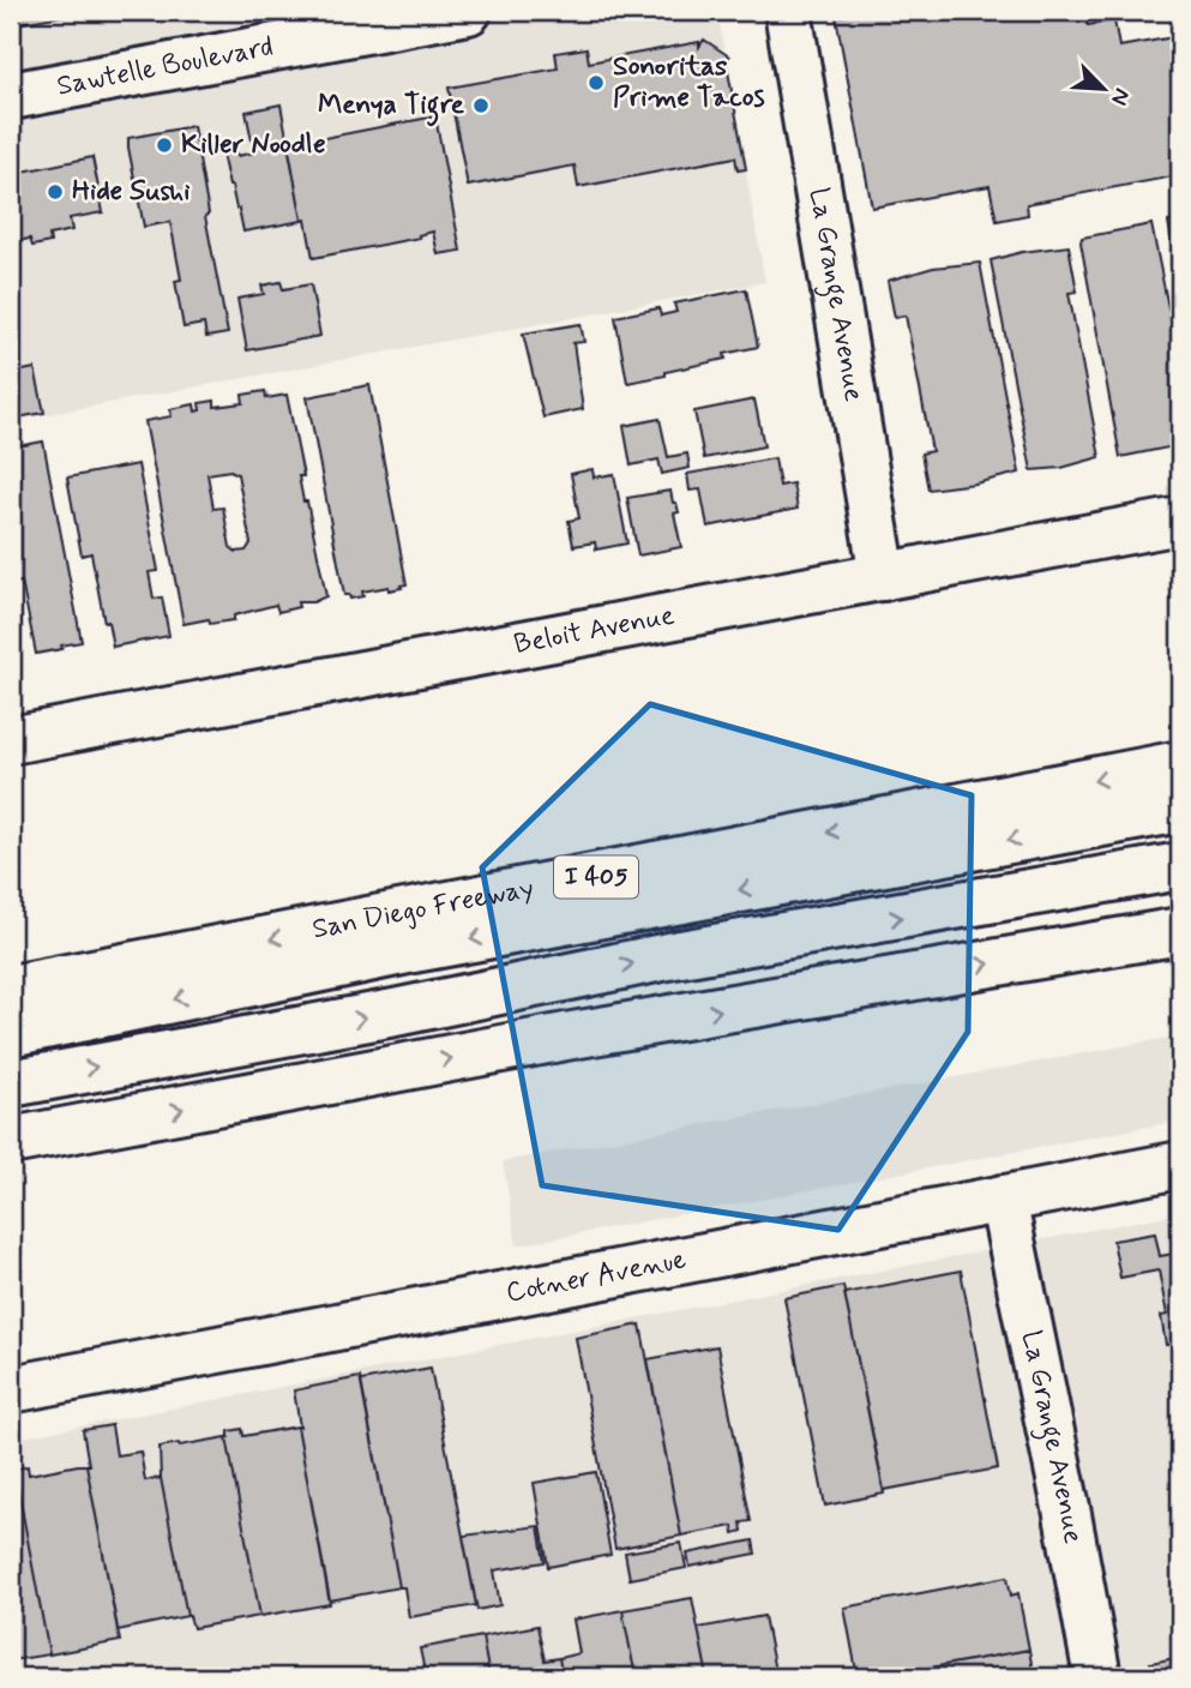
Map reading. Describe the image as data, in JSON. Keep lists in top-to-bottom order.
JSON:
{
  "streets": {
    "main road": [
      "Sawtelle Boulevard",
      "La Grange Avenue",
      "Beloit Avenue",
      "I 405",
      "San Diego Freeway",
      "Cotner Avenue"
    ]
  },
  "crossings": [
    ["La Grange Avenue", "Beloit Avenue"],
    ["La Grange Avenue", "Cotner Avenue"]
  ],
  "places": [
    "Sonoritas Prime Tacos",
    "Menya Tigre",
    "Killer Noodle",
    "Hide Sushi"
  ],
  "north": "bottom right"
}
